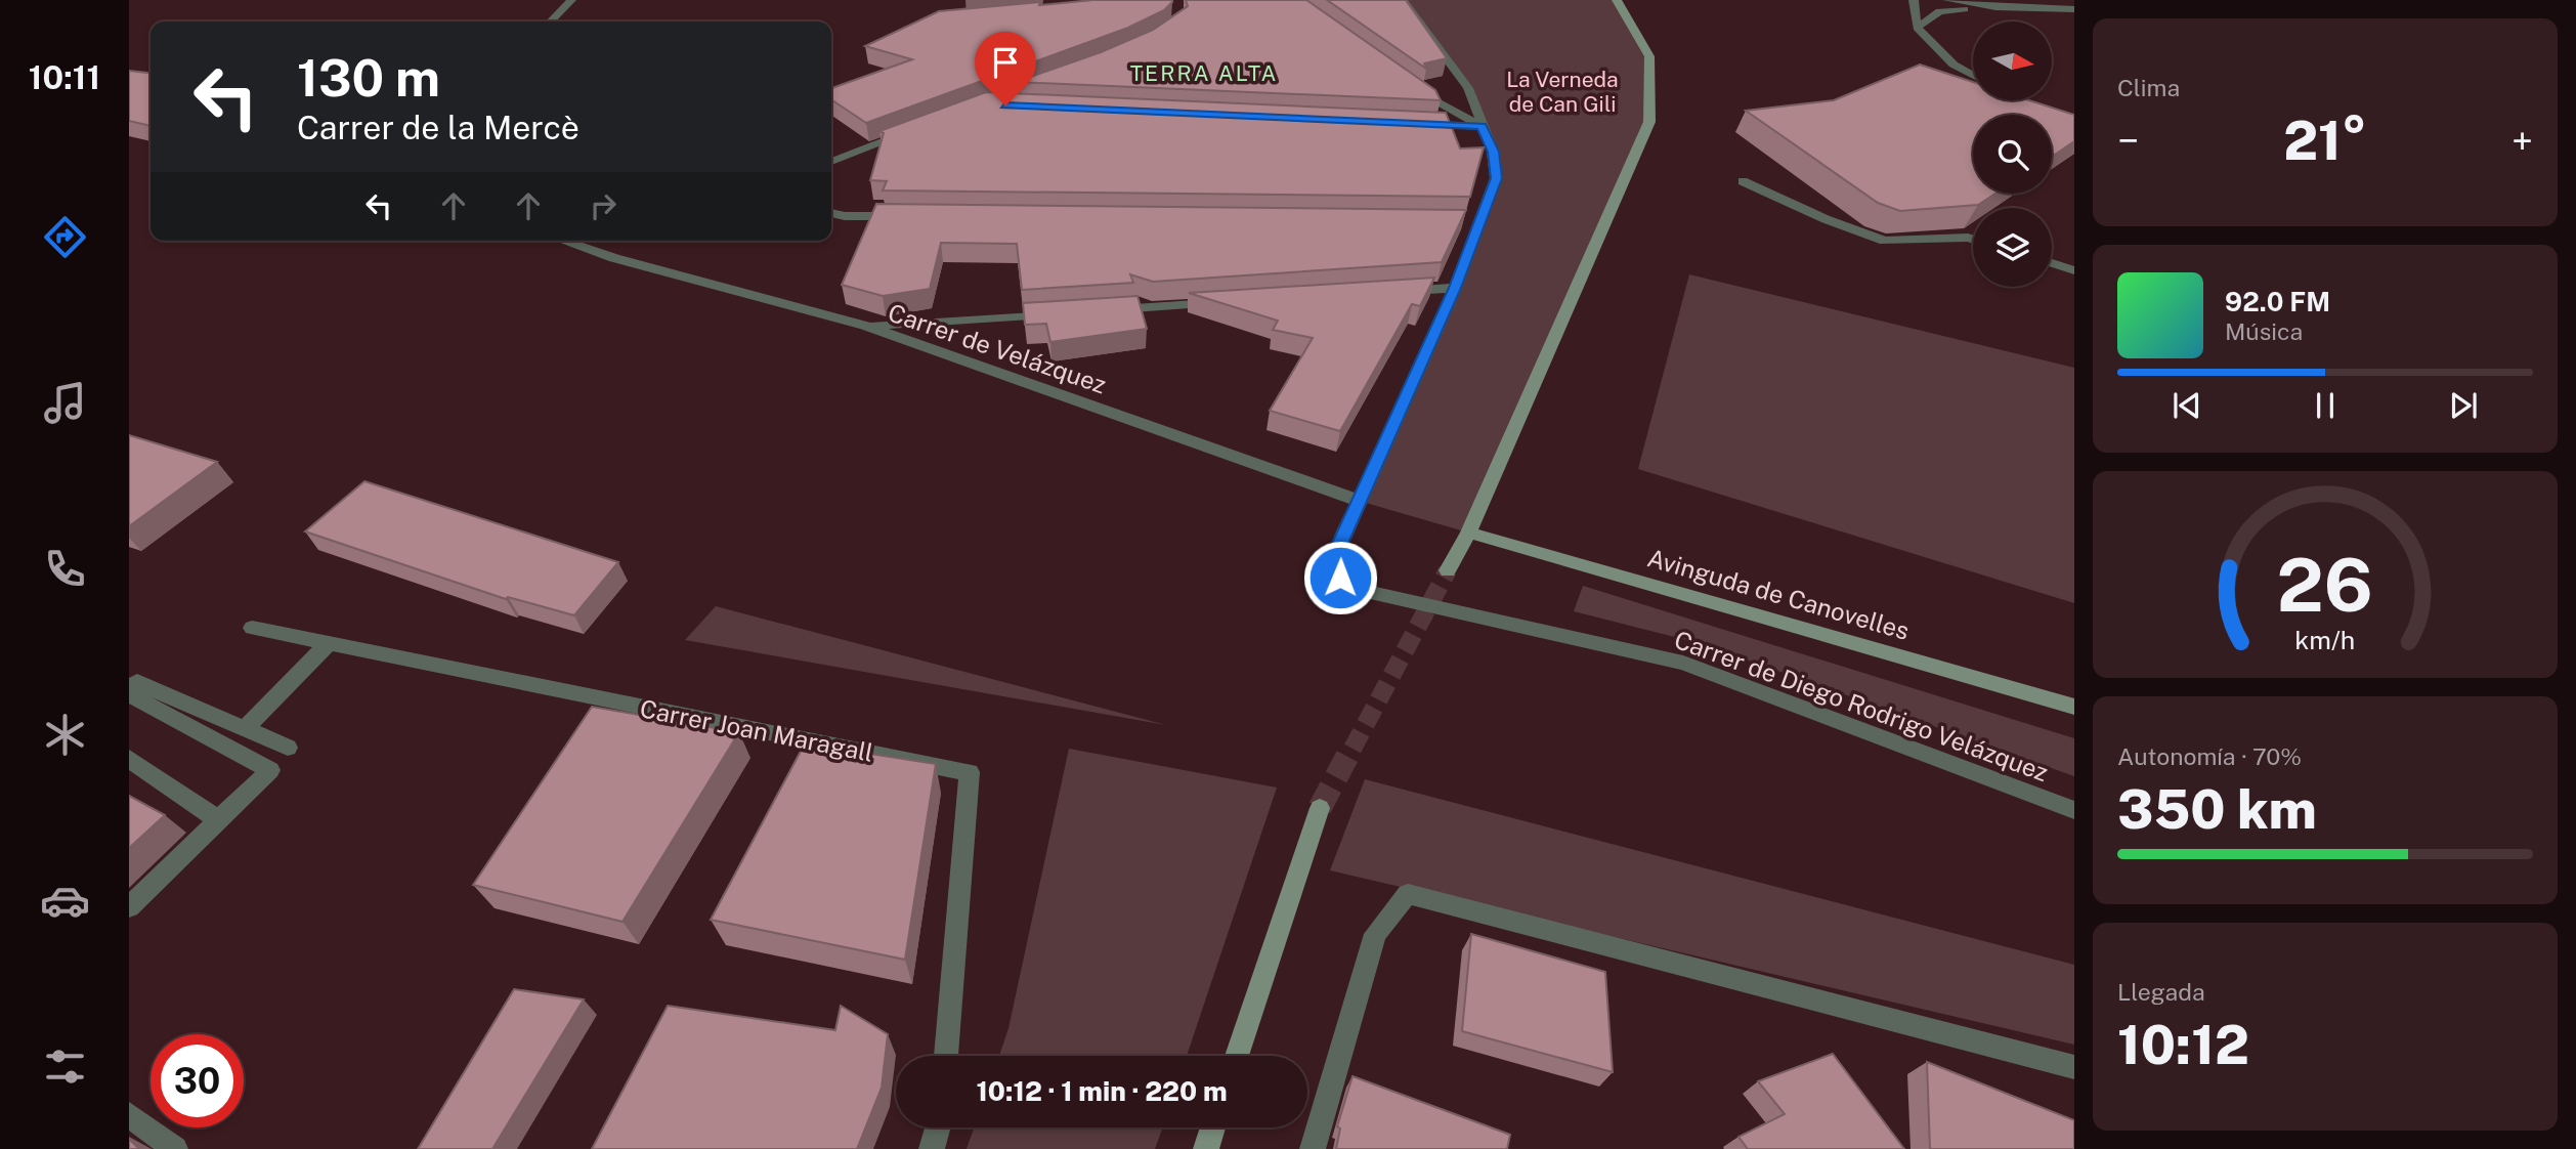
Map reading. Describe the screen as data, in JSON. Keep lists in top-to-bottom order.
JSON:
{
  "streets": {
    "street": [
      "Carrer de Velázquez",
      "Avinguda de Canovelles",
      "Carrer de Diego Rodrigo Velázquez",
      "Carrer Joan Maragall"
    ]
  },
  "crossings": [
    ["Carrer de Velázquez", "Carrer de Diego Rodrigo Velázquez"]
  ],
  "districts": ["TERRA ALTA"],
  "parks": ["La Verneda de Can Gili"],
  "north": "right",
  "page": {
    "tabs": "10:11",
    "tile": [
      "Clima",
      ["Autonomía · 70%", "350 km"],
      ["Llegada", "10:12"]
    ],
    "turn": ["130 m", "Carrer de la Mercè"],
    "heat": ["−", "21°", "+"],
    "song": ["92.0 FM", "Música"],
    "limit": "30",
    "trip": "10:12 · 1 min · 220 m",
    "gauge": ["26", "km/h"]
  }
}
